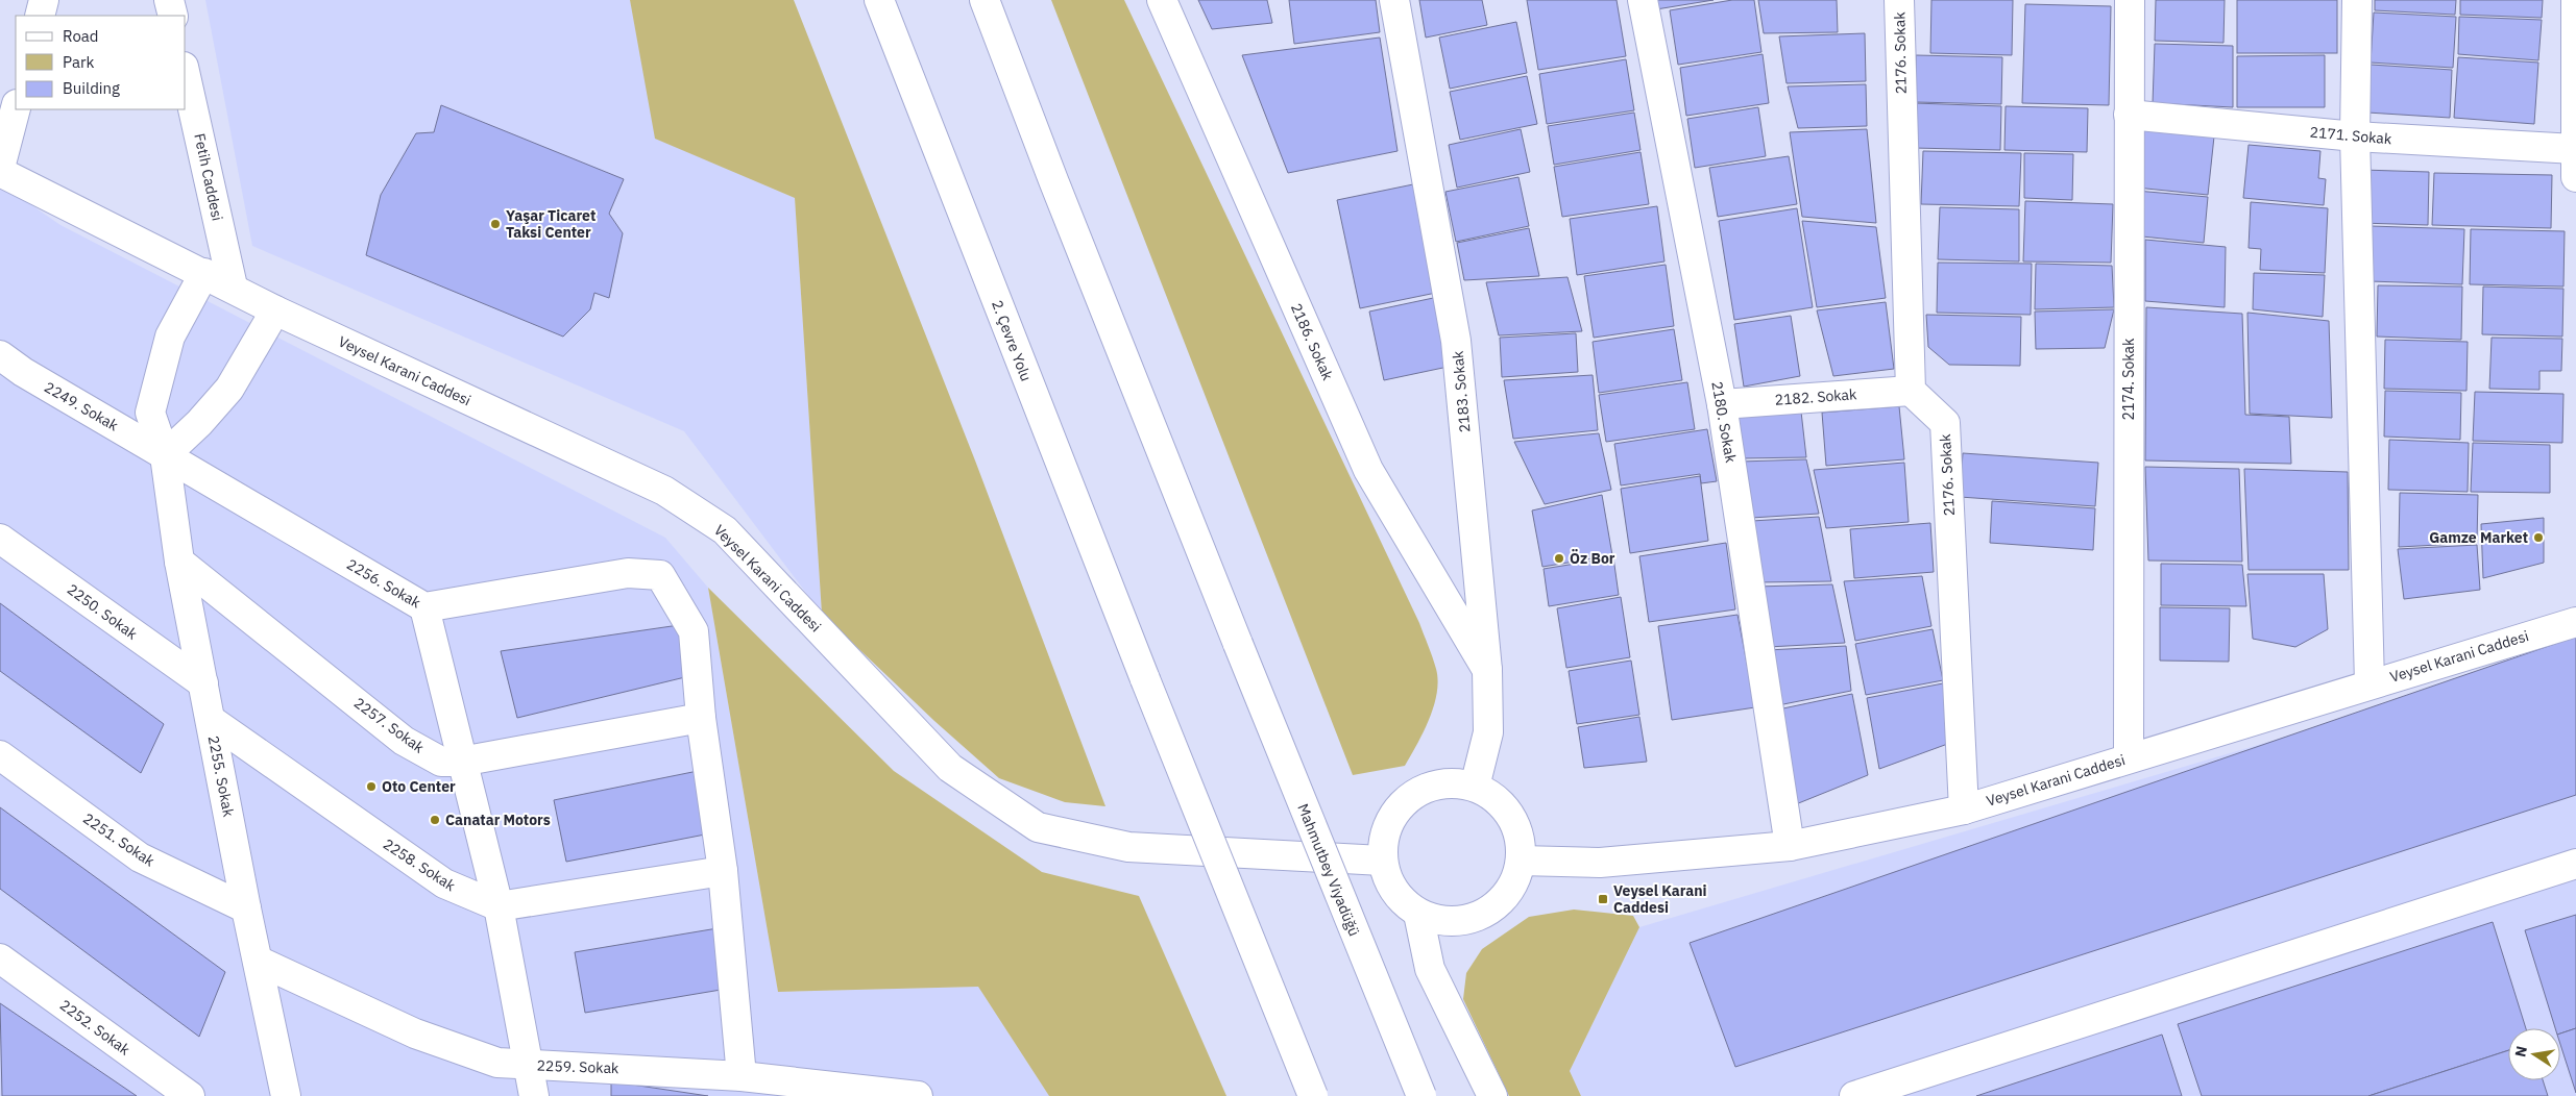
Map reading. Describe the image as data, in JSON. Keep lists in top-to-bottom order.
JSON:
{
  "streets": {
    "main road": [
      "2176. Sokak",
      "2171. Sokak",
      "Fetih Caddesi",
      "2. Çevre Yolu",
      "2186. Sokak",
      "Veysel Karani Caddesi",
      "2174. Sokak",
      "2183. Sokak",
      "2182. Sokak",
      "2249. Sokak",
      "2180. Sokak",
      "2256. Sokak",
      "2250. Sokak",
      "2257. Sokak",
      "2255. Sokak",
      "2251. Sokak",
      "2258. Sokak",
      "Mahmutbey Viyadüğü",
      "2252. Sokak",
      "2259. Sokak"
    ]
  },
  "crossings": [
    ["2176. Sokak", "Veysel Karani Caddesi"],
    ["2176. Sokak", "2182. Sokak"],
    ["2171. Sokak", "2174. Sokak"],
    ["Fetih Caddesi", "Veysel Karani Caddesi"],
    ["2186. Sokak", "2183. Sokak"],
    ["Veysel Karani Caddesi", "2174. Sokak"],
    ["Veysel Karani Caddesi", "2183. Sokak"],
    ["Veysel Karani Caddesi", "2180. Sokak"],
    ["Veysel Karani Caddesi", "2255. Sokak"],
    ["2182. Sokak", "2180. Sokak"],
    ["2249. Sokak", "2256. Sokak"],
    ["2249. Sokak", "2255. Sokak"],
    ["2256. Sokak", "2257. Sokak"],
    ["2256. Sokak", "2255. Sokak"],
    ["2250. Sokak", "2255. Sokak"],
    ["2257. Sokak", "2255. Sokak"],
    ["2255. Sokak", "2251. Sokak"],
    ["2255. Sokak", "2258. Sokak"],
    ["2255. Sokak", "2259. Sokak"]
  ],
  "places": {
    "other": [
      "Yaşar Ticaret Taksi Center",
      "Gamze Market",
      "Öz Bor",
      "Oto Center",
      "Canatar Motors"
    ],
    "transit": ["Veysel Karani Caddesi"]
  },
  "legend": ["Road", "Park", "Building"],
  "north": "left"
}
